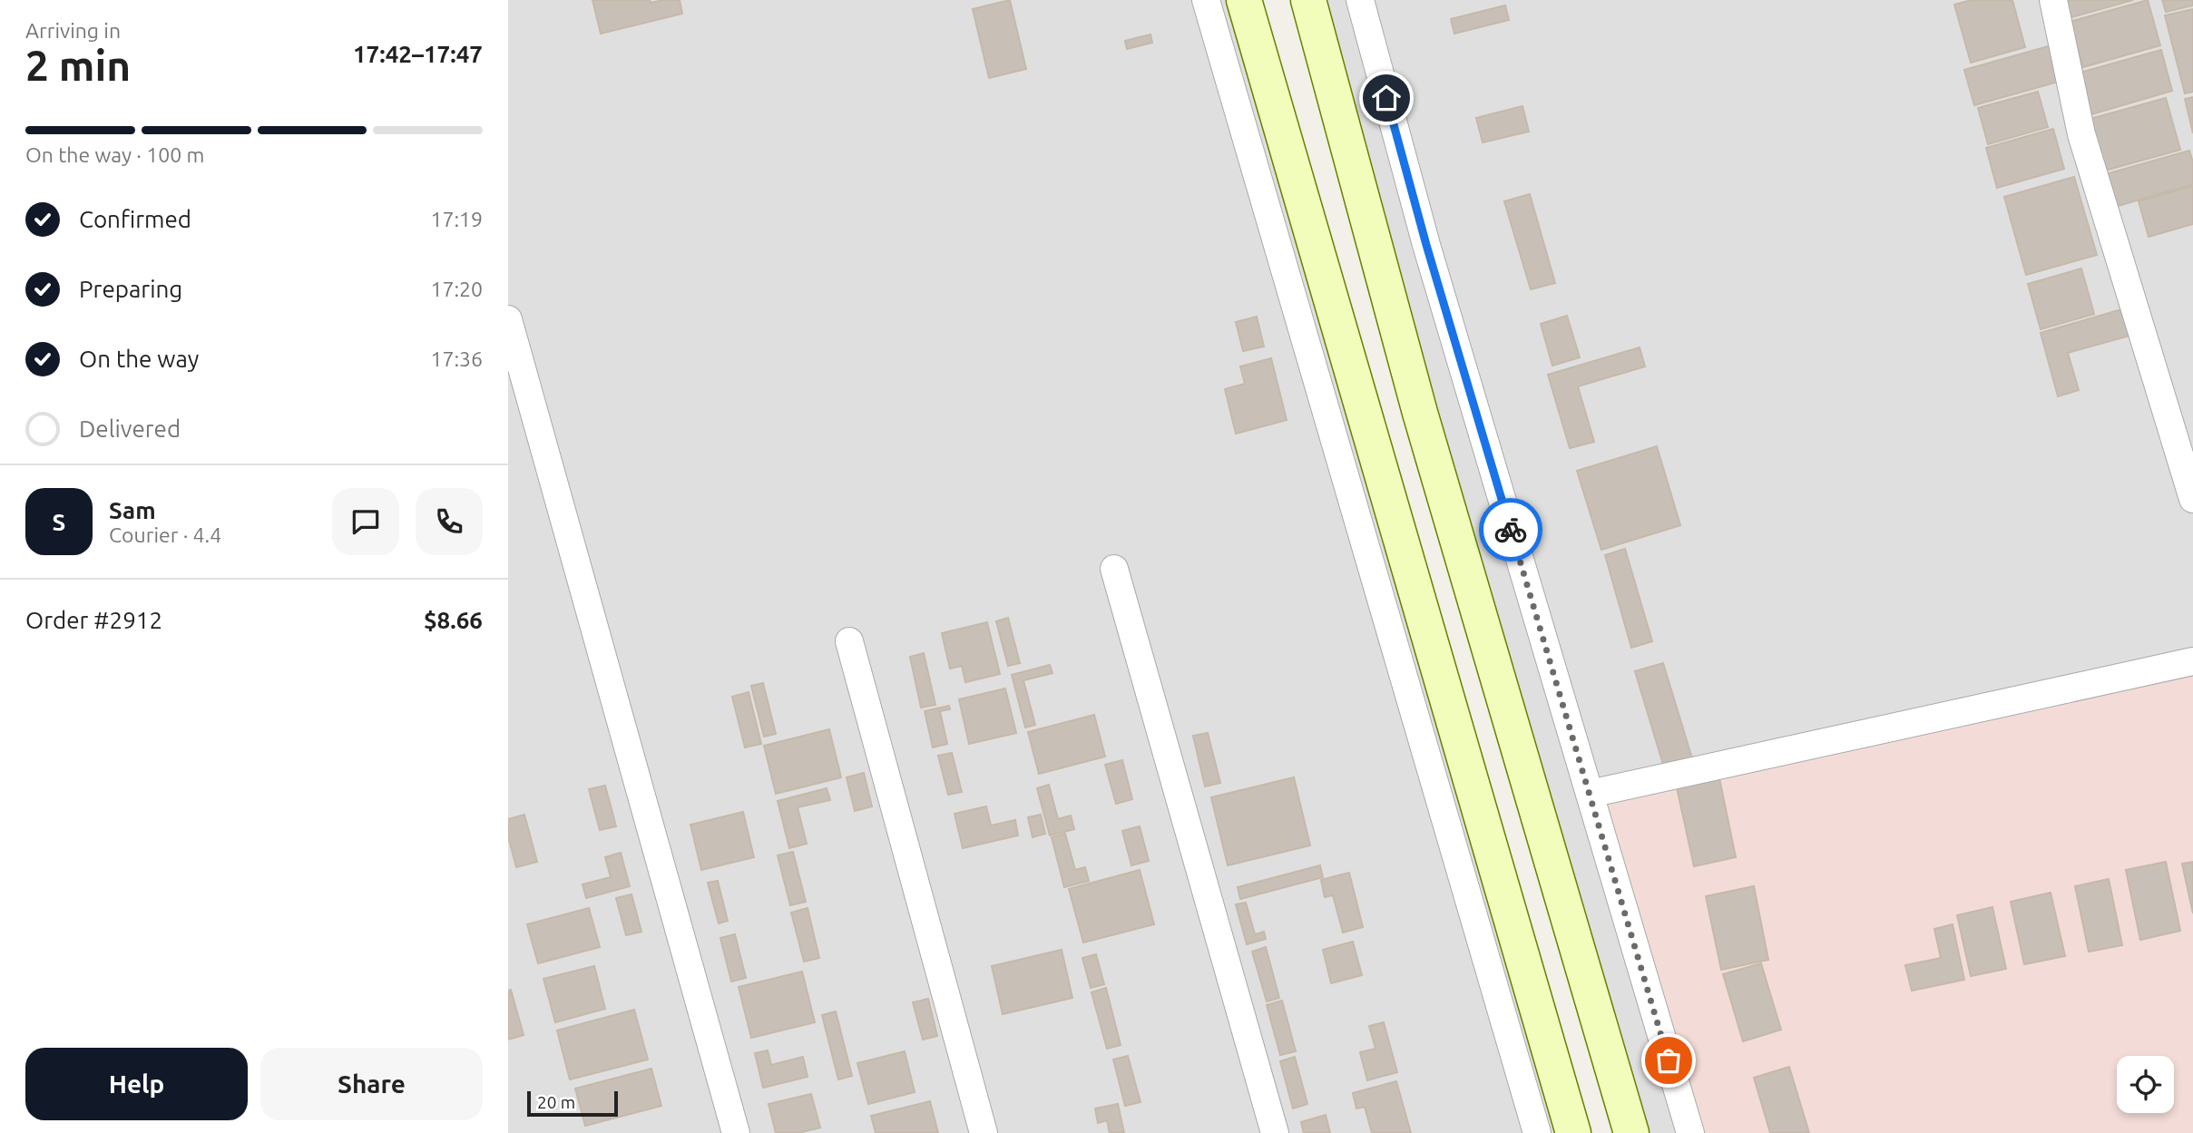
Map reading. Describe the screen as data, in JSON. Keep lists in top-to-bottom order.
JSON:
{
  "scale_bar": "20 m",
  "page": {
    "heading": ["2 min", "Arriving in", "17:42–17:47"],
    "panel": [
      "Sam",
      "Courier · 4.4",
      "Order #2912",
      "$8.66"
    ],
    "bar": "On the way · 100 m",
    "list": [
      ["Confirmed", "17:19"],
      ["Preparing", "17:20"],
      ["On the way", "17:36"],
      "Delivered"
    ],
    "round": "S",
    "buttons": ["Help", "Share"],
    "scale": "20 m"
  }
}
